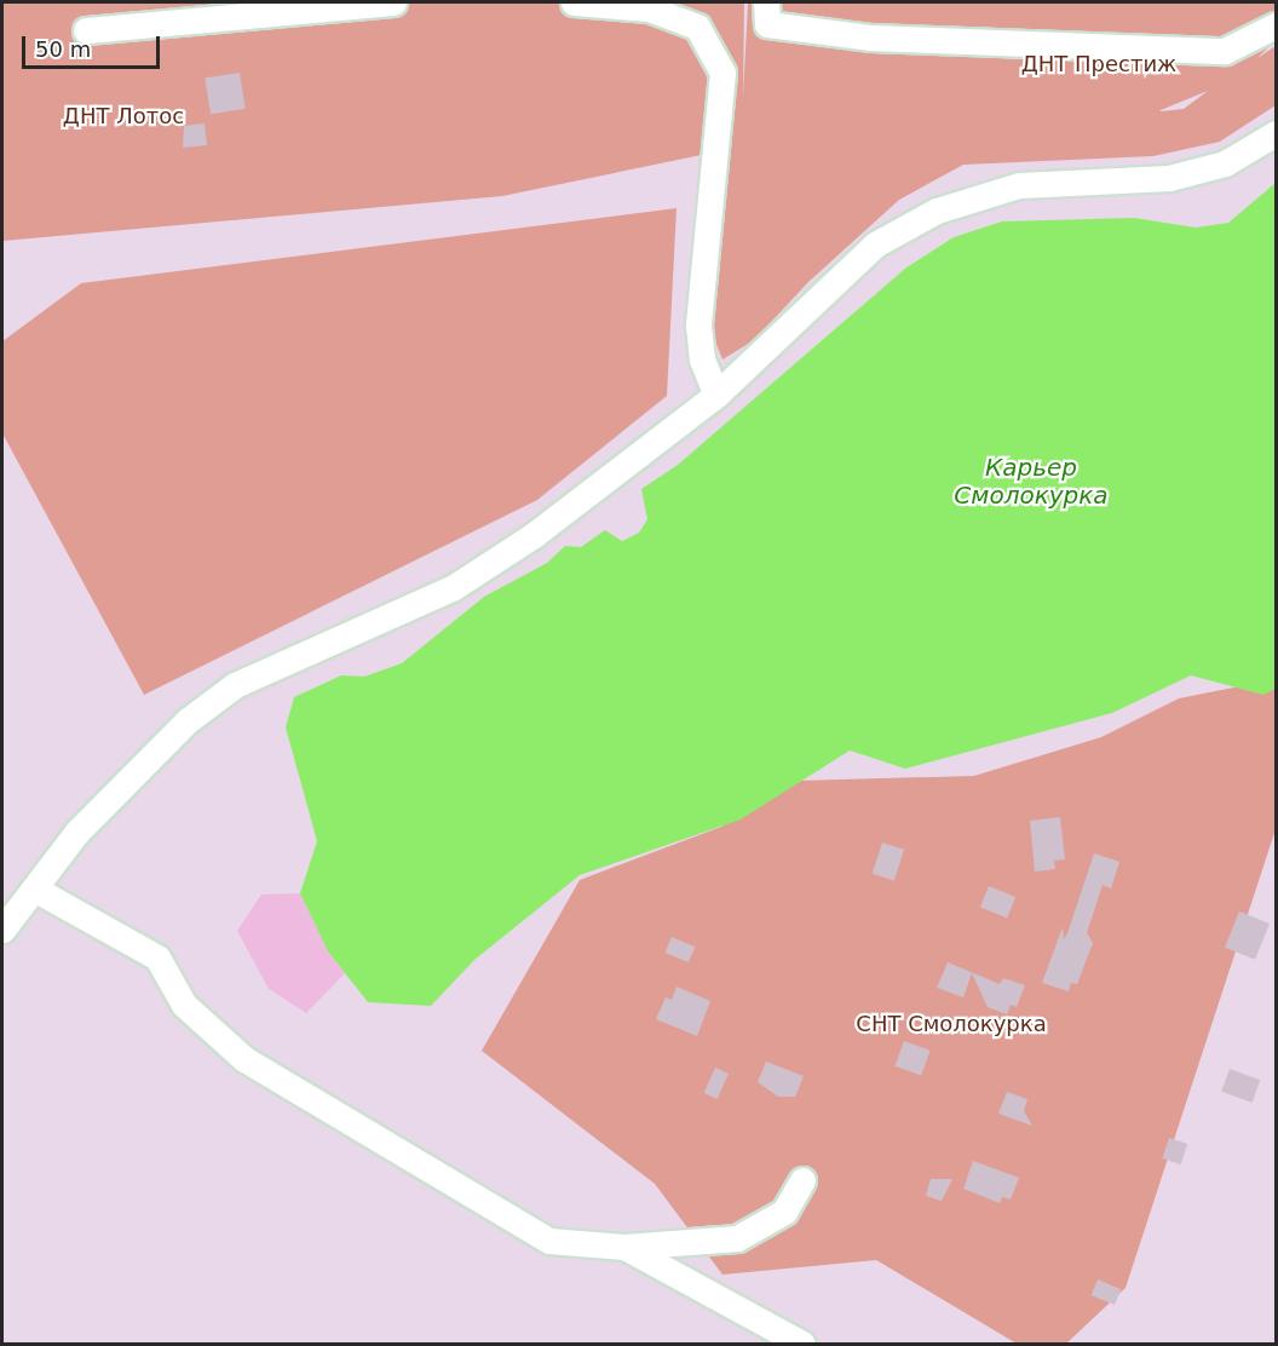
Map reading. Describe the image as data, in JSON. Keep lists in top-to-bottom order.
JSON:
{
  "water": ["Карьер Смолокурка"],
  "parks": ["ДНТ Престиж", "ДНТ Лотос", "СНТ Смолокурка"],
  "scale_bar": "50 m"
}
